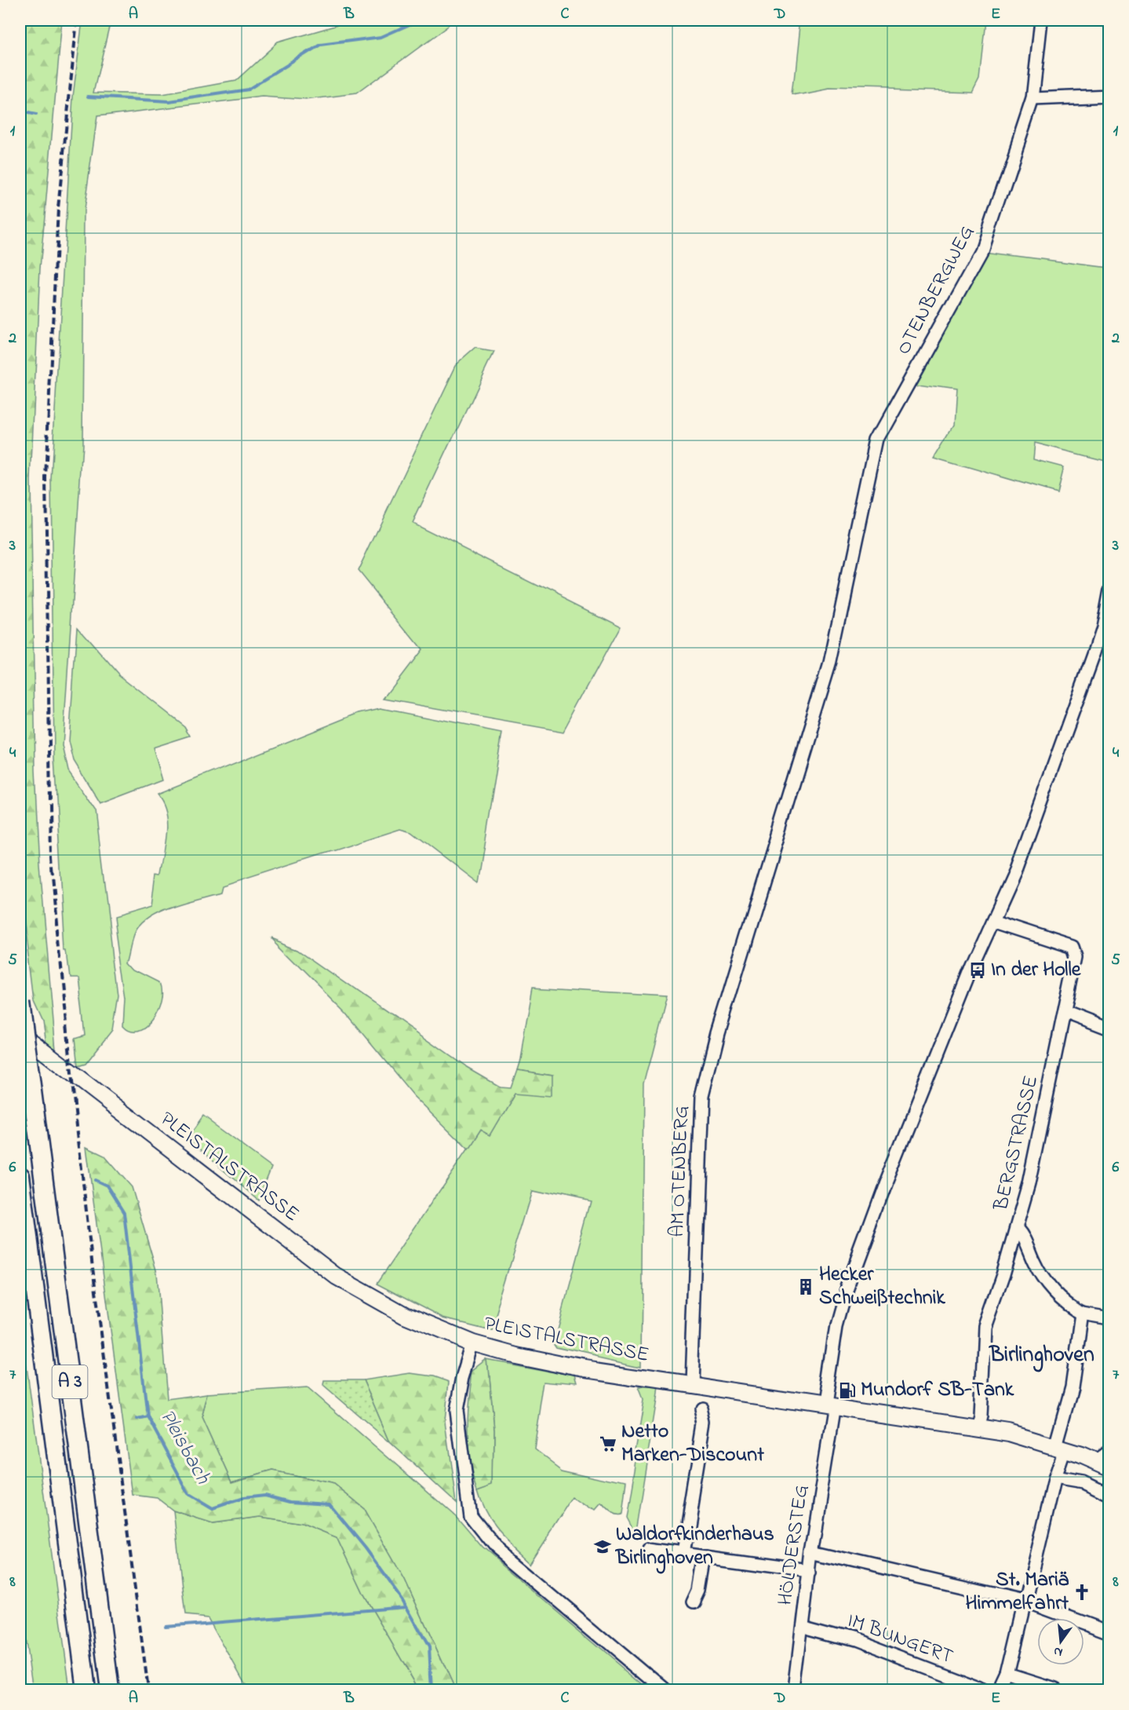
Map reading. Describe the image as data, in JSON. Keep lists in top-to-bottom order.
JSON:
{
  "streets": {
    "highway": ["A 3"],
    "main road": ["PLEISTALSTRASSE"],
    "street": [
      "OTENBERGWEG",
      "BERGSTRASSE",
      "AM OTENBERG",
      "HÖLDERSTEG",
      "IM BUNGERT"
    ]
  },
  "crossings": [
    ["OTENBERGWEG", "AM OTENBERG"],
    ["BERGSTRASSE", "PLEISTALSTRASSE"],
    ["PLEISTALSTRASSE", "AM OTENBERG"],
    ["PLEISTALSTRASSE", "HÖLDERSTEG"],
    ["HÖLDERSTEG", "IM BUNGERT"]
  ],
  "districts": ["Birlinghoven"],
  "water": ["Pleisbach"],
  "places": {
    "bus stop": ["In der Holle"],
    "building": ["Hecker Schweißtechnik"],
    "fuel station": ["Mundorf SB-Tank"],
    "supermarket": ["Netto Marken-Discount"],
    "school or university": ["Waldorfkinderhaus Birlinghoven"],
    "church": ["St. Mariä Himmelfahrt"]
  },
  "north": "bottom",
  "grid": {
    "columns": [
      "A",
      "B",
      "C",
      "D",
      "E"
    ],
    "rows": [
      "1",
      "2",
      "3",
      "4",
      "5",
      "6",
      "7",
      "8"
    ]
  }
}
